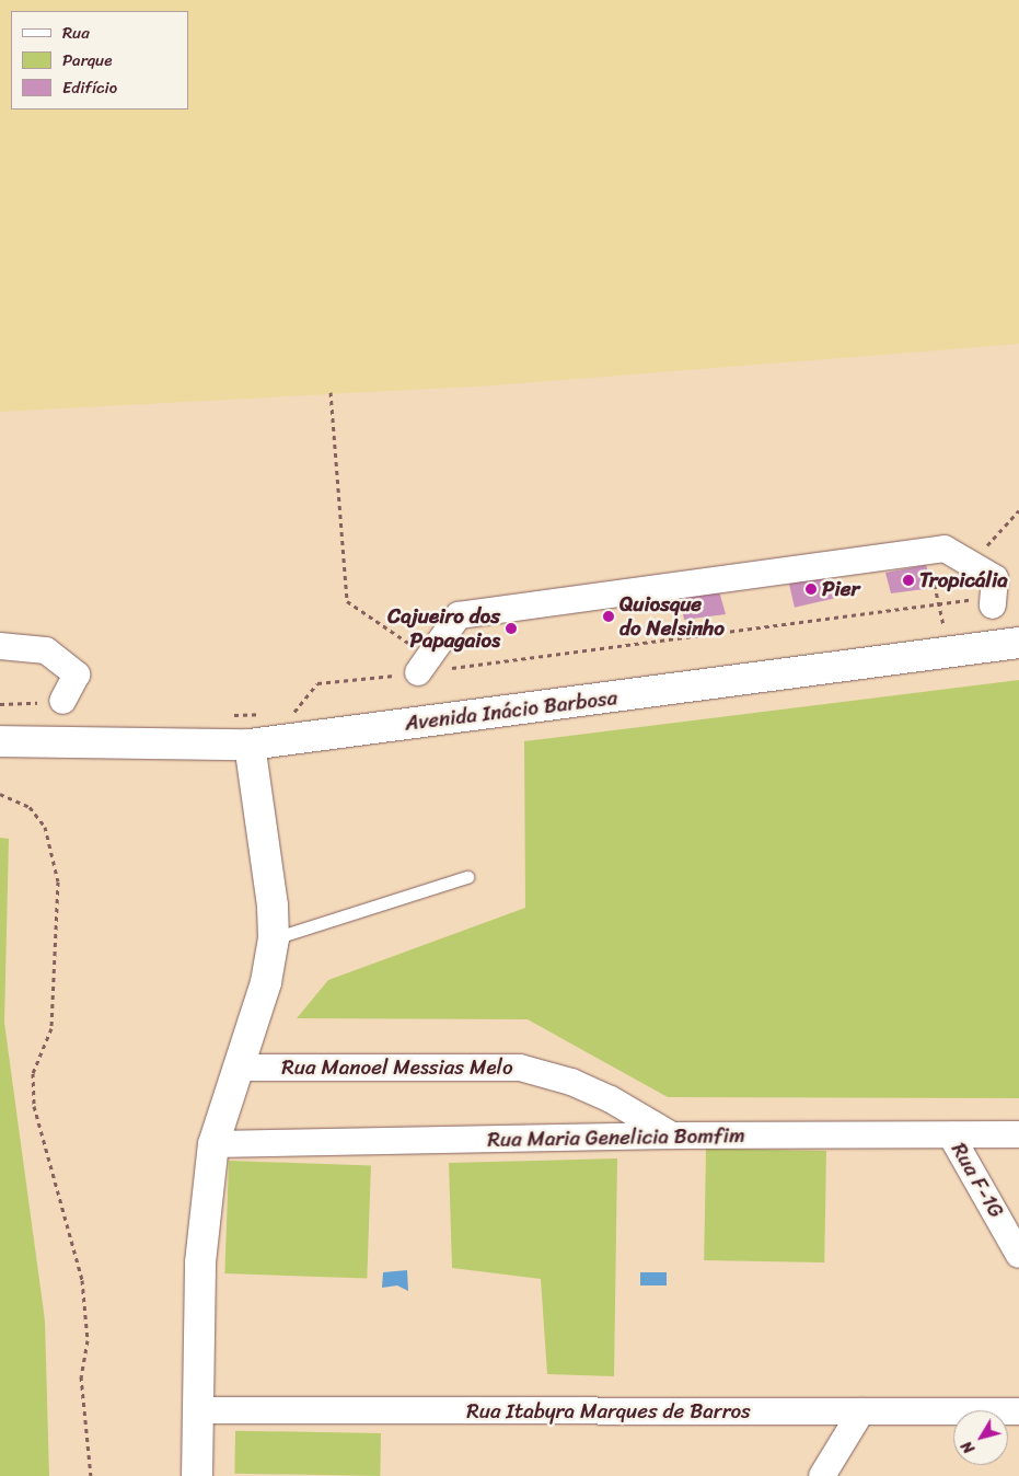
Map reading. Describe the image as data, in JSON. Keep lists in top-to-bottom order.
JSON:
{
  "streets": {
    "main road": ["Avenida Inácio Barbosa"],
    "street": [
      "Rua Manoel Messias Melo",
      "Rua Maria Genelicia Bomfim",
      "Rua F-1G",
      "Rua Itabyra Marques de Barros"
    ]
  },
  "crossings": [
    ["Rua Manoel Messias Melo", "Rua Maria Genelicia Bomfim"],
    ["Rua Maria Genelicia Bomfim", "Rua F-1G"]
  ],
  "places": [
    "Tropicália",
    "Pier",
    "Quiosque do Nelsinho",
    "Cajueiro dos Papagaios"
  ],
  "legend": ["Rua", "Parque", "Edifício"],
  "north": "bottom left"
}
